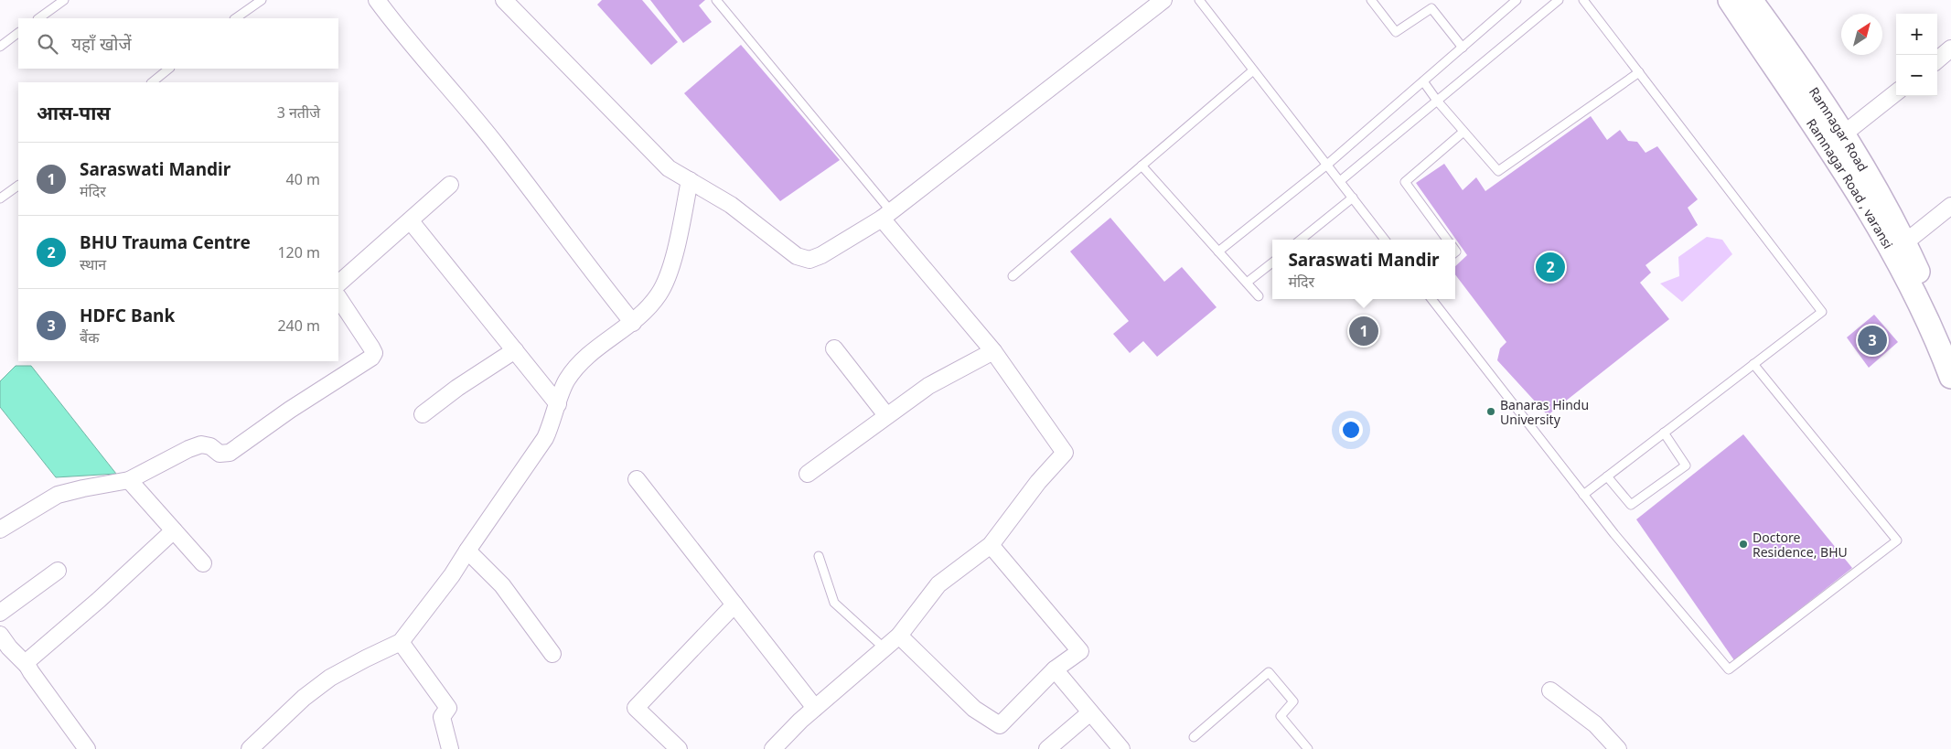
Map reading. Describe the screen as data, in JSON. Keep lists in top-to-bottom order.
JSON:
{
  "streets": {
    "main road": ["Ramnagar Road", "Ramnagar Road , varansi"]
  },
  "places": ["Banaras Hindu University", "Doctore Residence, BHU"],
  "north": "top right",
  "page": {
    "map_buttons": ["+", "−"],
    "search": "यहाँ खोजें",
    "heading": ["आस-पास", "3 नतीजे"],
    "list": [
      {
        "mark": "1",
        "name": "Saraswati Mandir",
        "note": "मंदिर",
        "value": "40 m"
      },
      {
        "mark": "2",
        "name": "BHU Trauma Centre",
        "note": "स्थान",
        "value": "120 m"
      },
      {
        "mark": "3",
        "name": "HDFC Bank",
        "note": "बैंक",
        "value": "240 m"
      }
    ],
    "popup": ["Saraswati Mandir", "मंदिर"],
    "pins": ["2", "1", "3"]
  }
}
